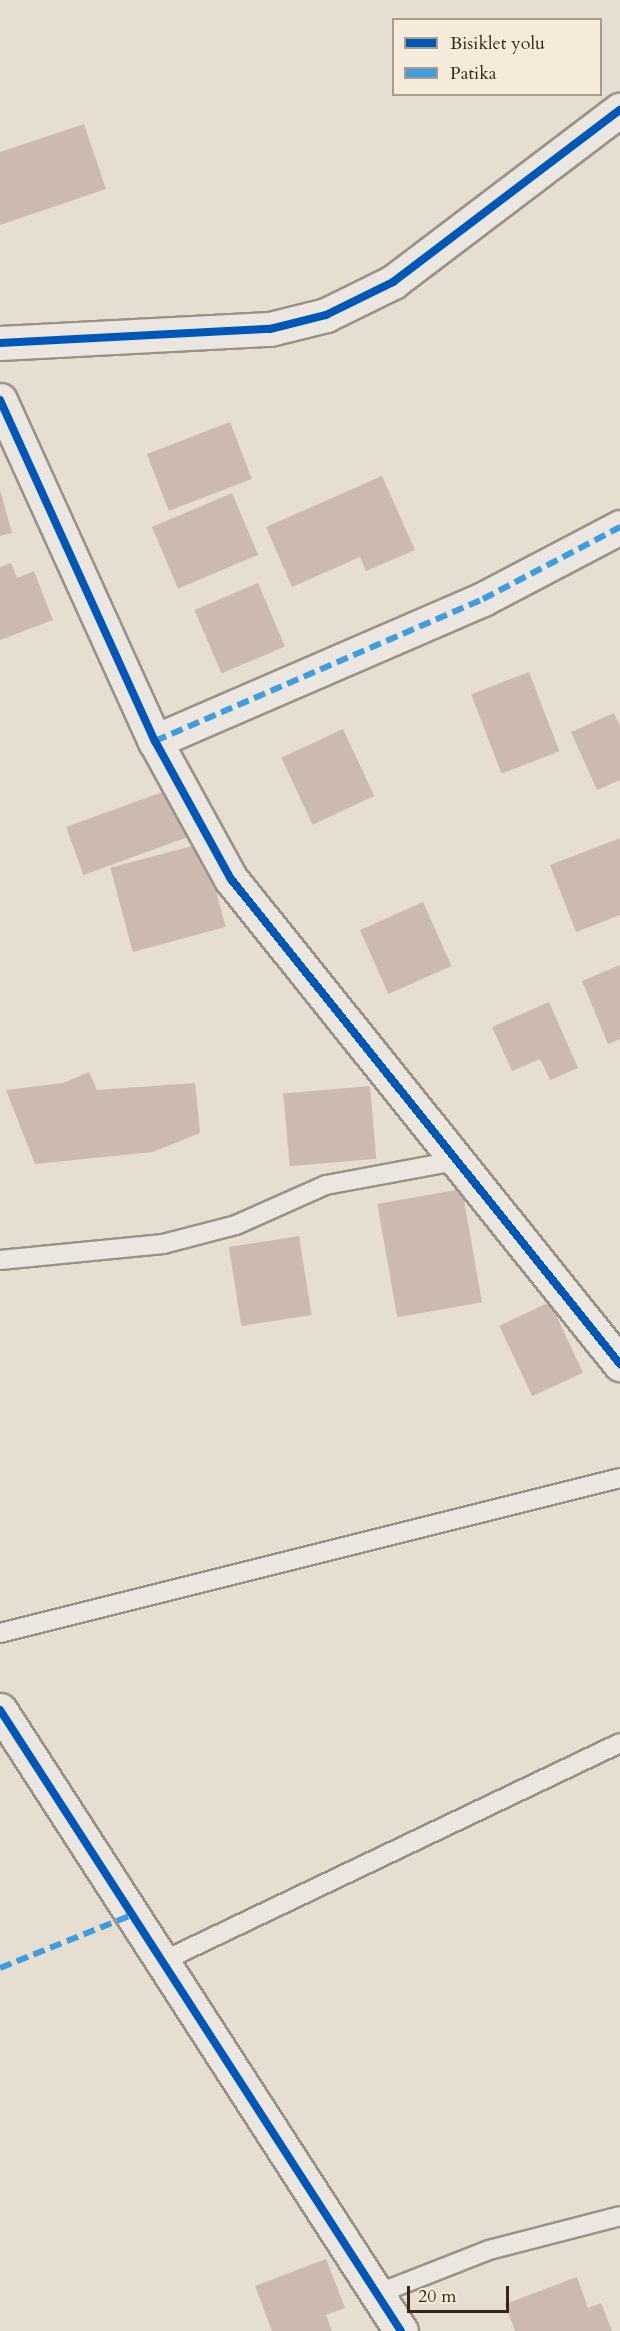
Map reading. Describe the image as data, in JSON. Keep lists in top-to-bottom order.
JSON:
{
  "legend": ["Bisiklet yolu", "Patika"],
  "scale_bar": "20 m"
}
